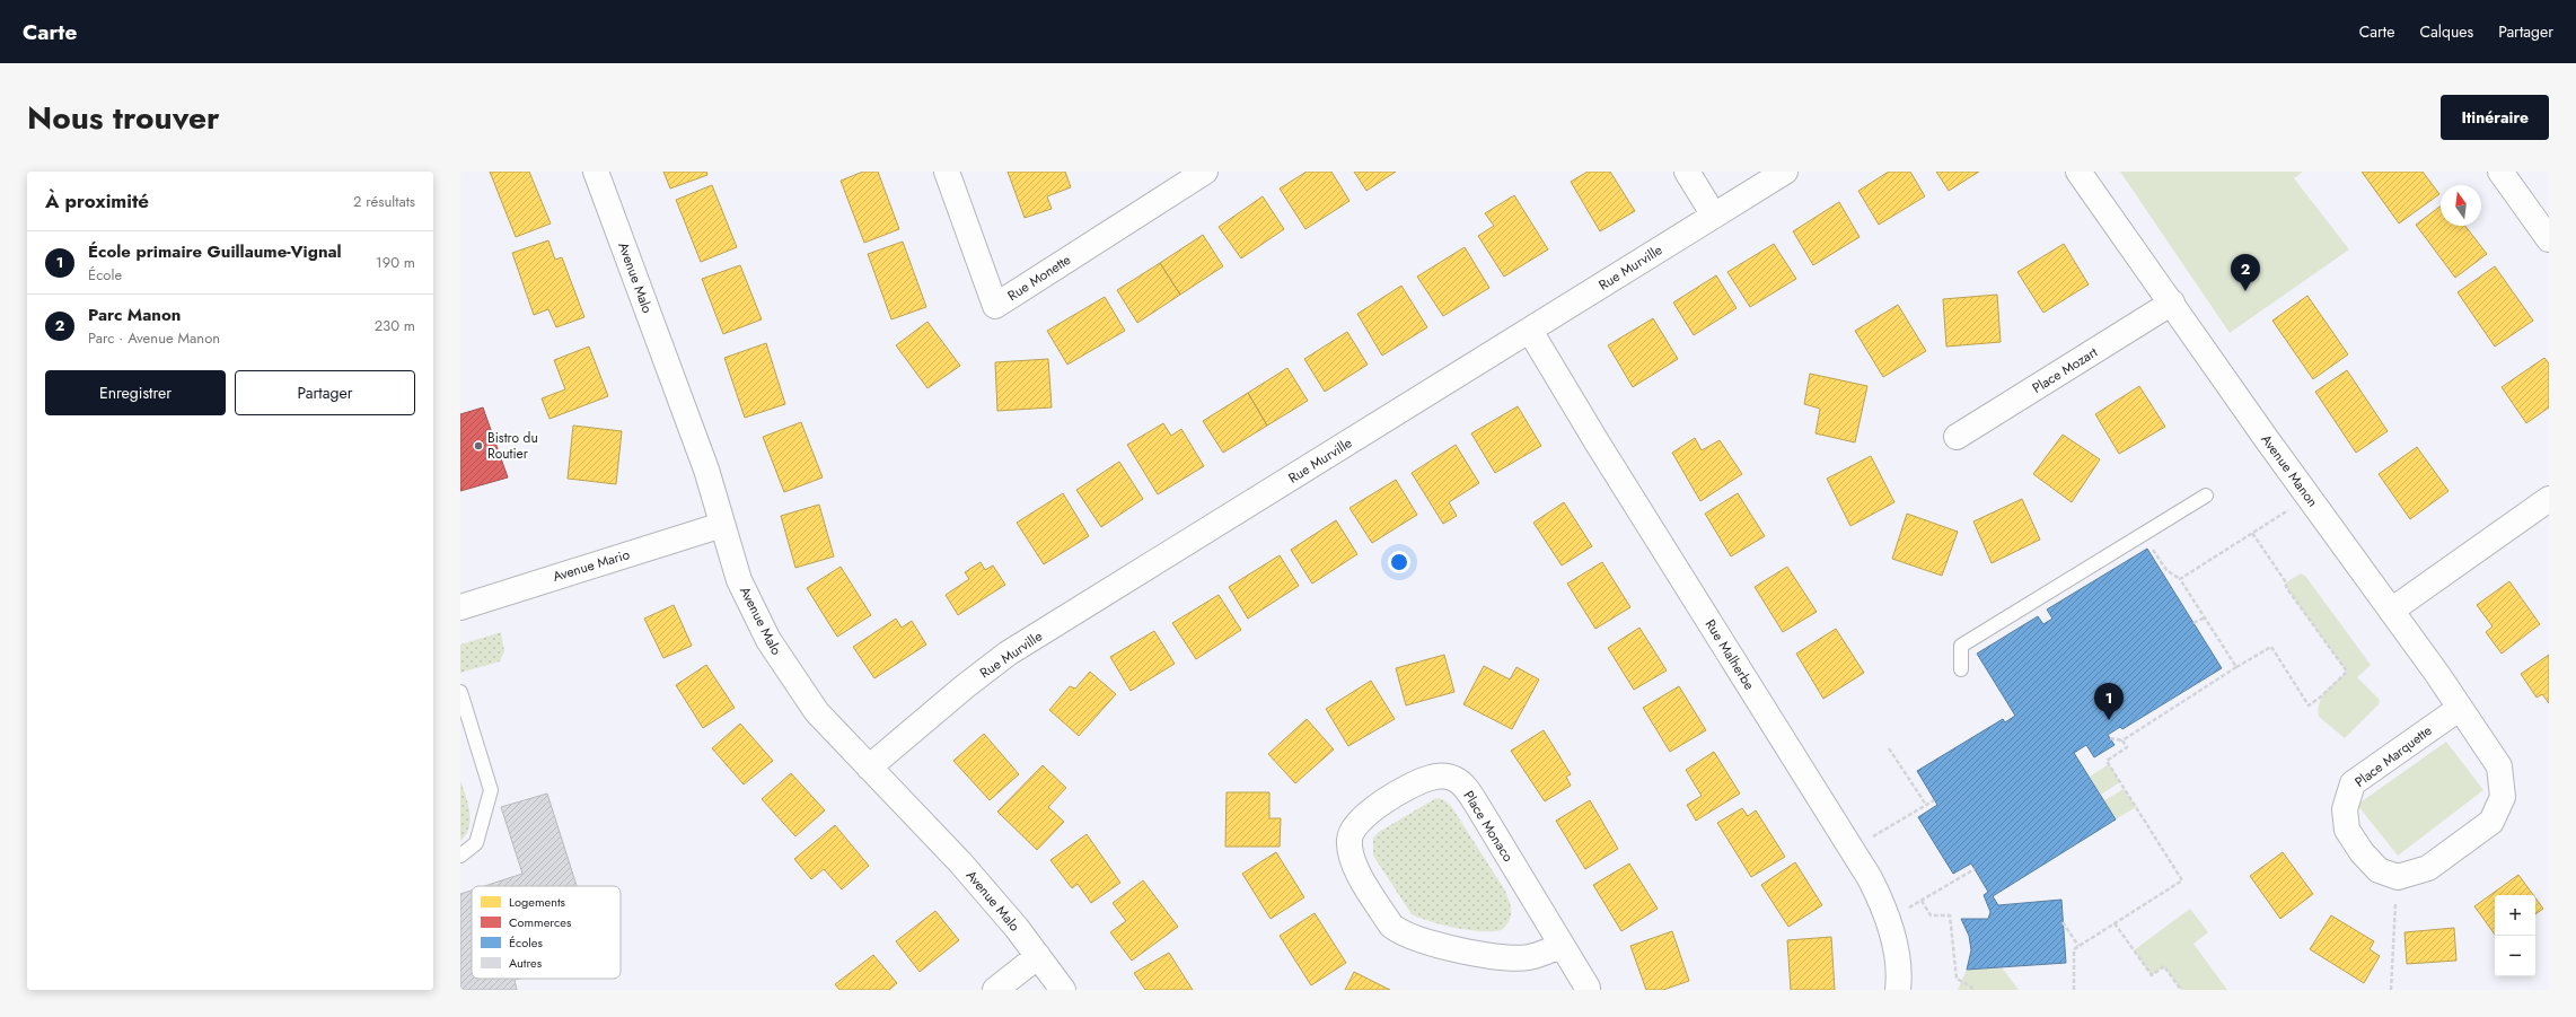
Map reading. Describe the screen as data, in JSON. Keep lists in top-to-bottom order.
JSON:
{
  "streets": {
    "street": [
      "Rue Murville",
      "Avenue Malo",
      "Rue Monette",
      "Place Mozart",
      "Avenue Manon",
      "Avenue Mario",
      "Rue Malherbe",
      "Place Marquette",
      "Place Monaco"
    ]
  },
  "crossings": [
    ["Rue Murville", "Avenue Malo"],
    ["Rue Murville", "Rue Malherbe"],
    ["Avenue Malo", "Avenue Mario"],
    ["Place Mozart", "Avenue Manon"],
    ["Avenue Manon", "Place Marquette"]
  ],
  "places": ["Bistro du Routier"],
  "legend": [
    "Logements",
    "Commerces",
    "Écoles",
    "Autres"
  ],
  "north": "top",
  "page": {
    "header": "Carte",
    "nav": ["Carte", "Calques", "Partager"],
    "title": "Nous trouver",
    "buttons": [
      "Itinéraire",
      ["Enregistrer", "Partager"]
    ],
    "heading": ["À proximité", "2 résultats"],
    "list": [
      {
        "mark": "1",
        "name": "École primaire Guillaume-Vignal",
        "note": "École",
        "value": "190 m"
      },
      {
        "mark": "2",
        "name": "Parc Manon",
        "note": "Parc · Avenue Manon",
        "value": "230 m"
      }
    ],
    "pins": ["2", "1"],
    "map_buttons": ["+", "−"]
  }
}
